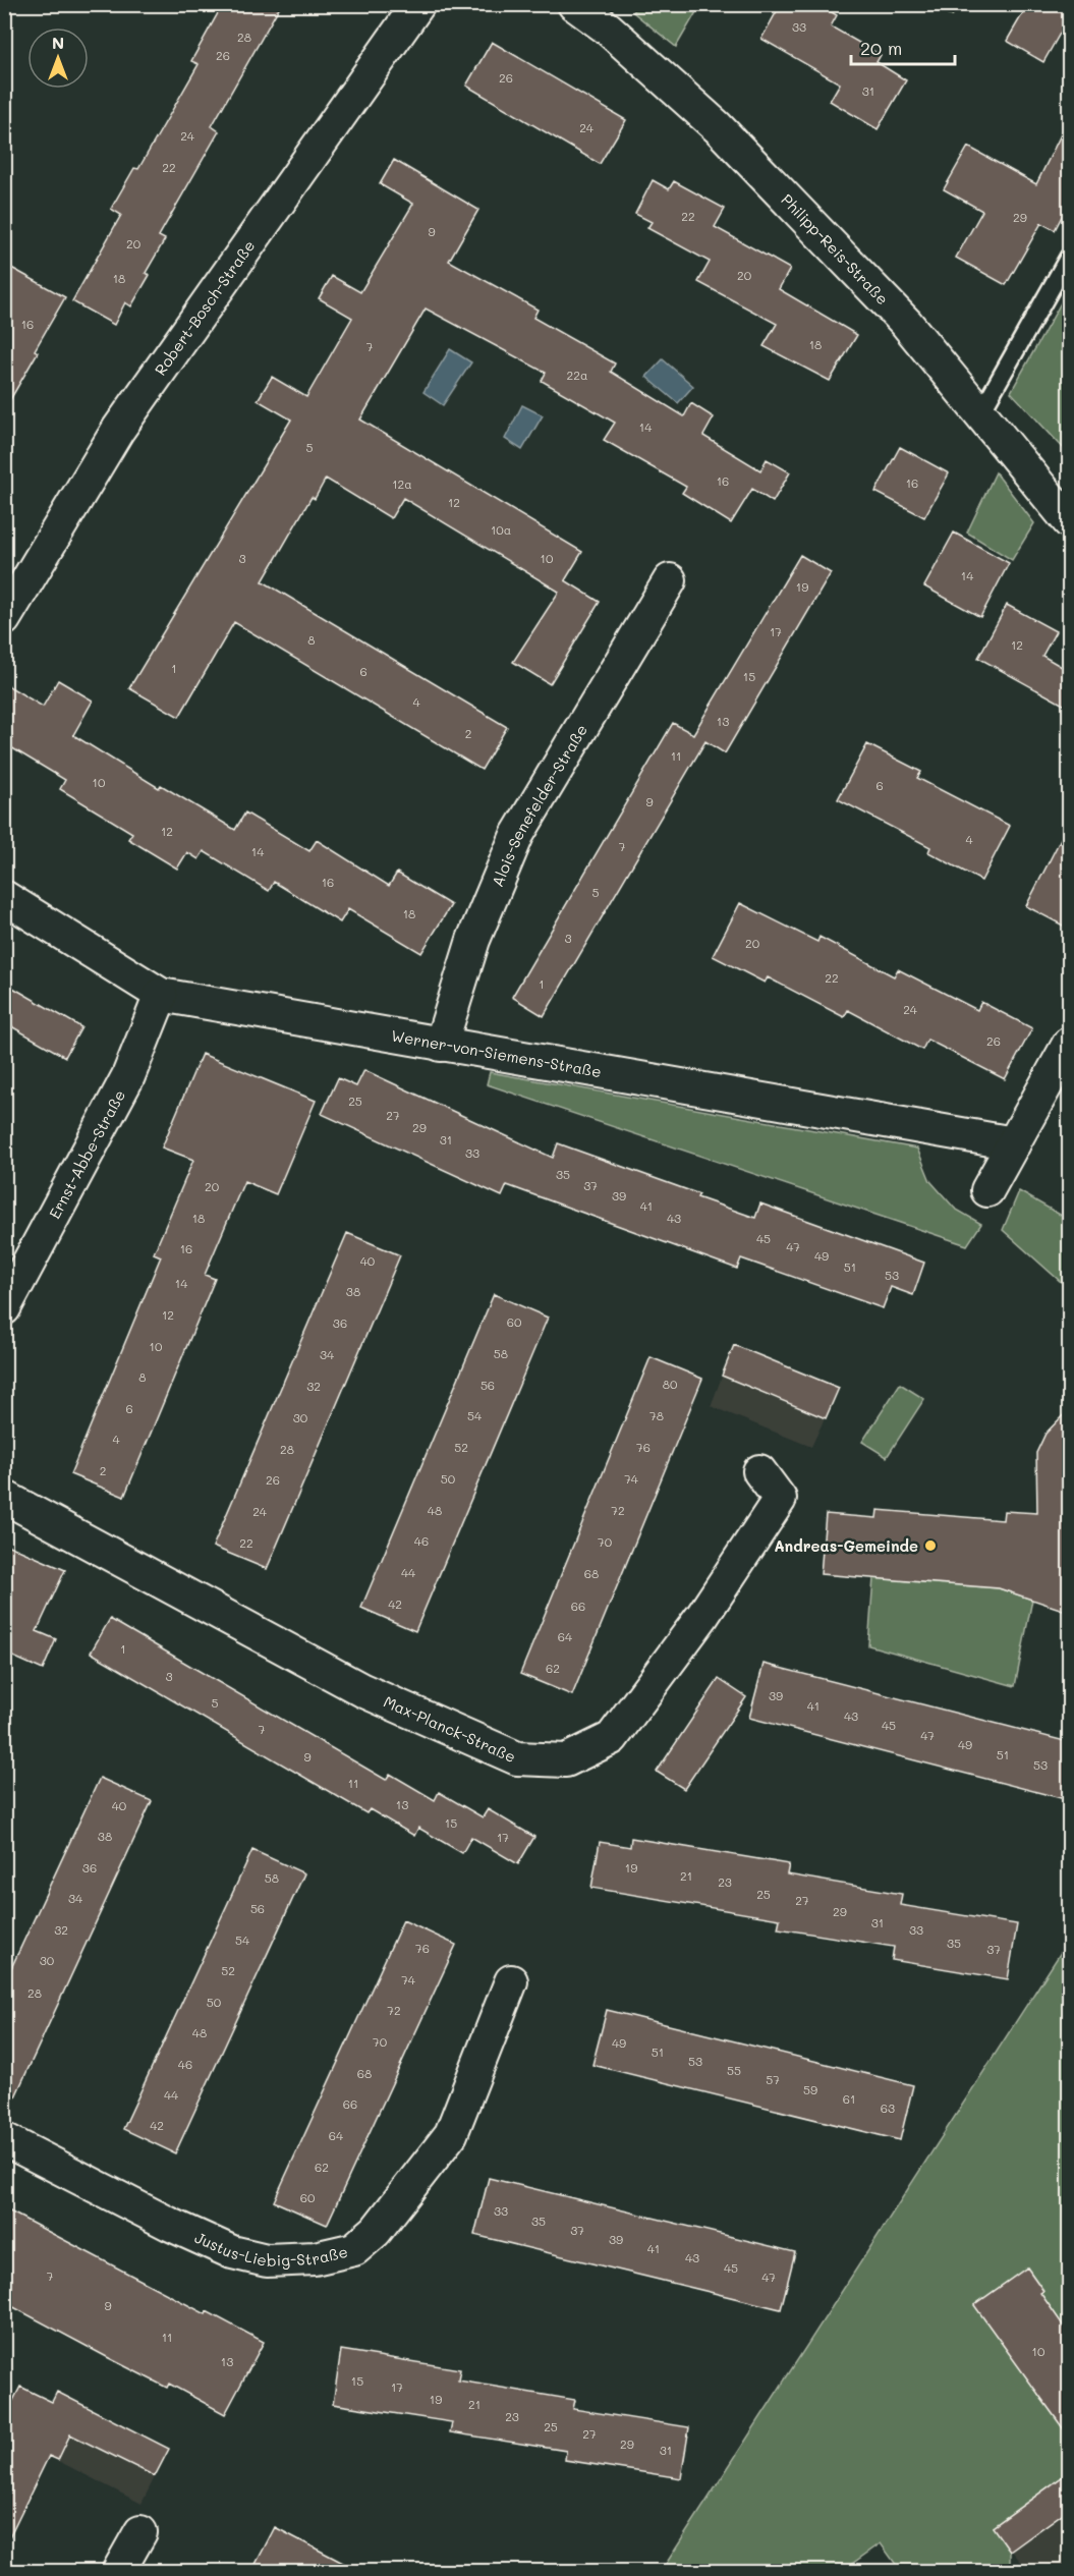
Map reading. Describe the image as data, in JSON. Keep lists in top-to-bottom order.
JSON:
{
  "streets": {
    "street": [
      "Philipp-Reis-Straße",
      "Robert-Bosch-Straße",
      "Alois-Senefelder-Straße",
      "Werner-von-Siemens-Straße",
      "Ernst-Abbe-Straße",
      "Max-Planck-Straße",
      "Justus-Liebig-Straße"
    ]
  },
  "crossings": [
    ["Alois-Senefelder-Straße", "Werner-von-Siemens-Straße"],
    ["Werner-von-Siemens-Straße", "Ernst-Abbe-Straße"]
  ],
  "places": ["Andreas-Gemeinde"],
  "house_numbers": [
    "33",
    "28",
    "26",
    "26",
    "31",
    "24",
    "24",
    "22",
    "22",
    "29",
    "9",
    "20",
    "20",
    "18",
    "16",
    "18",
    "7",
    "22a",
    "14",
    "5",
    "16",
    "16",
    "12a",
    "12",
    "10a",
    "3",
    "10",
    "14",
    "19",
    "17",
    "8",
    "12",
    "1",
    "6",
    "15",
    "4",
    "13",
    "2",
    "11",
    "10",
    "6",
    "9",
    "12",
    "4",
    "7",
    "14",
    "16",
    "5",
    "18",
    "3",
    "20",
    "22",
    "1",
    "24",
    "26",
    "25",
    "27",
    "29",
    "31",
    "33",
    "35",
    "37",
    "20",
    "39",
    "41",
    "18",
    "43",
    "45",
    "47",
    "16",
    "49",
    "40",
    "51",
    "53",
    "14",
    "38",
    "12",
    "60",
    "36",
    "10",
    "58",
    "34",
    "8",
    "80",
    "56",
    "32",
    "6",
    "54",
    "78",
    "30",
    "4",
    "52",
    "76",
    "28",
    "2",
    "50",
    "74",
    "26",
    "48",
    "72",
    "24",
    "46",
    "70",
    "22",
    "44",
    "68",
    "42",
    "66",
    "64",
    "1",
    "62",
    "3",
    "39",
    "5",
    "41",
    "43",
    "45",
    "7",
    "47",
    "49",
    "51",
    "9",
    "53",
    "11",
    "13",
    "40",
    "15",
    "38",
    "17",
    "36",
    "19",
    "21",
    "58",
    "23",
    "25",
    "34",
    "27",
    "56",
    "29",
    "31",
    "32",
    "33",
    "54",
    "35",
    "76",
    "37",
    "30",
    "52",
    "74",
    "28",
    "50",
    "72",
    "48",
    "70",
    "49",
    "51",
    "53",
    "46",
    "55",
    "68",
    "57",
    "59",
    "44",
    "61",
    "66",
    "63",
    "42",
    "64",
    "62",
    "60",
    "33",
    "35",
    "37",
    "39",
    "41",
    "43",
    "45",
    "7",
    "47",
    "9",
    "11",
    "10",
    "13",
    "15",
    "17",
    "19",
    "21",
    "23",
    "25",
    "27",
    "29",
    "31"
  ],
  "scale_bar": "20 m",
  "north": "top"
}
